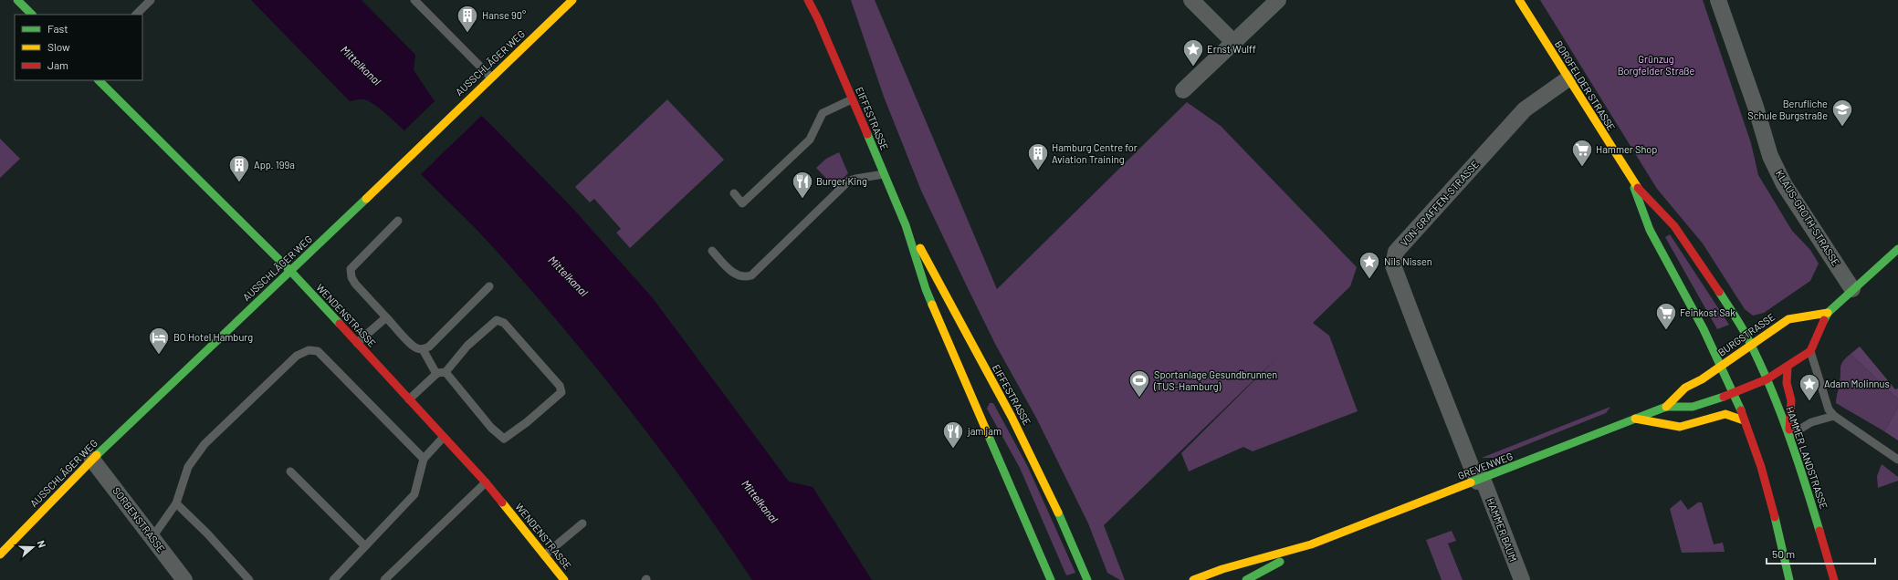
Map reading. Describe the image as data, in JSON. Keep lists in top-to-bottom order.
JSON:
{
  "streets": {
    "main road": [
      "AUSSCHLÄGER WEG",
      "BORGFELDER STRASSE",
      "EIFFESTRASSE",
      "WENDENSTRASSE",
      "BURGSTRASSE",
      "HAMMER LANDSTRASSE",
      "GREVENWEG"
    ],
    "street": [
      "VON-GRAFFEN-STRASSE",
      "KLAUS-GROTH-STRASSE",
      "SORBENSTRASSE",
      "HAMMER BAUM"
    ]
  },
  "crossings": [
    ["AUSSCHLÄGER WEG", "WENDENSTRASSE"],
    ["AUSSCHLÄGER WEG", "SORBENSTRASSE"],
    ["BORGFELDER STRASSE", "VON-GRAFFEN-STRASSE"],
    ["BORGFELDER STRASSE", "BURGSTRASSE"],
    ["BORGFELDER STRASSE", "HAMMER LANDSTRASSE"],
    ["BORGFELDER STRASSE", "GREVENWEG"],
    ["VON-GRAFFEN-STRASSE", "GREVENWEG"],
    ["VON-GRAFFEN-STRASSE", "HAMMER BAUM"],
    ["BURGSTRASSE", "HAMMER LANDSTRASSE"],
    ["BURGSTRASSE", "GREVENWEG"],
    ["HAMMER LANDSTRASSE", "GREVENWEG"],
    ["GREVENWEG", "HAMMER BAUM"]
  ],
  "water": ["Mittelkanal"],
  "parks": ["Grünzug Borgfelder Straße"],
  "places": {
    "building": ["Hanse 90°", "Hamburg Centre for Aviation Training", "App. 199a"],
    "place": ["Ernst Wulff", "Nils Nissen", "Adam Molinnus"],
    "school or university": ["Berufliche Schule Burgstraße"],
    "supermarket": ["Hammer Shop", "Feinkost Sak"],
    "restaurant": ["Burger King", "jam jam"],
    "hotel": ["BO Hotel Hamburg"],
    "sports": ["Sportanlage Gesundbrunnen (TUS-Hamburg)"]
  },
  "legend": ["Fast", "Slow", "Jam"],
  "scale_bar": "50 m",
  "north": "right"
}
